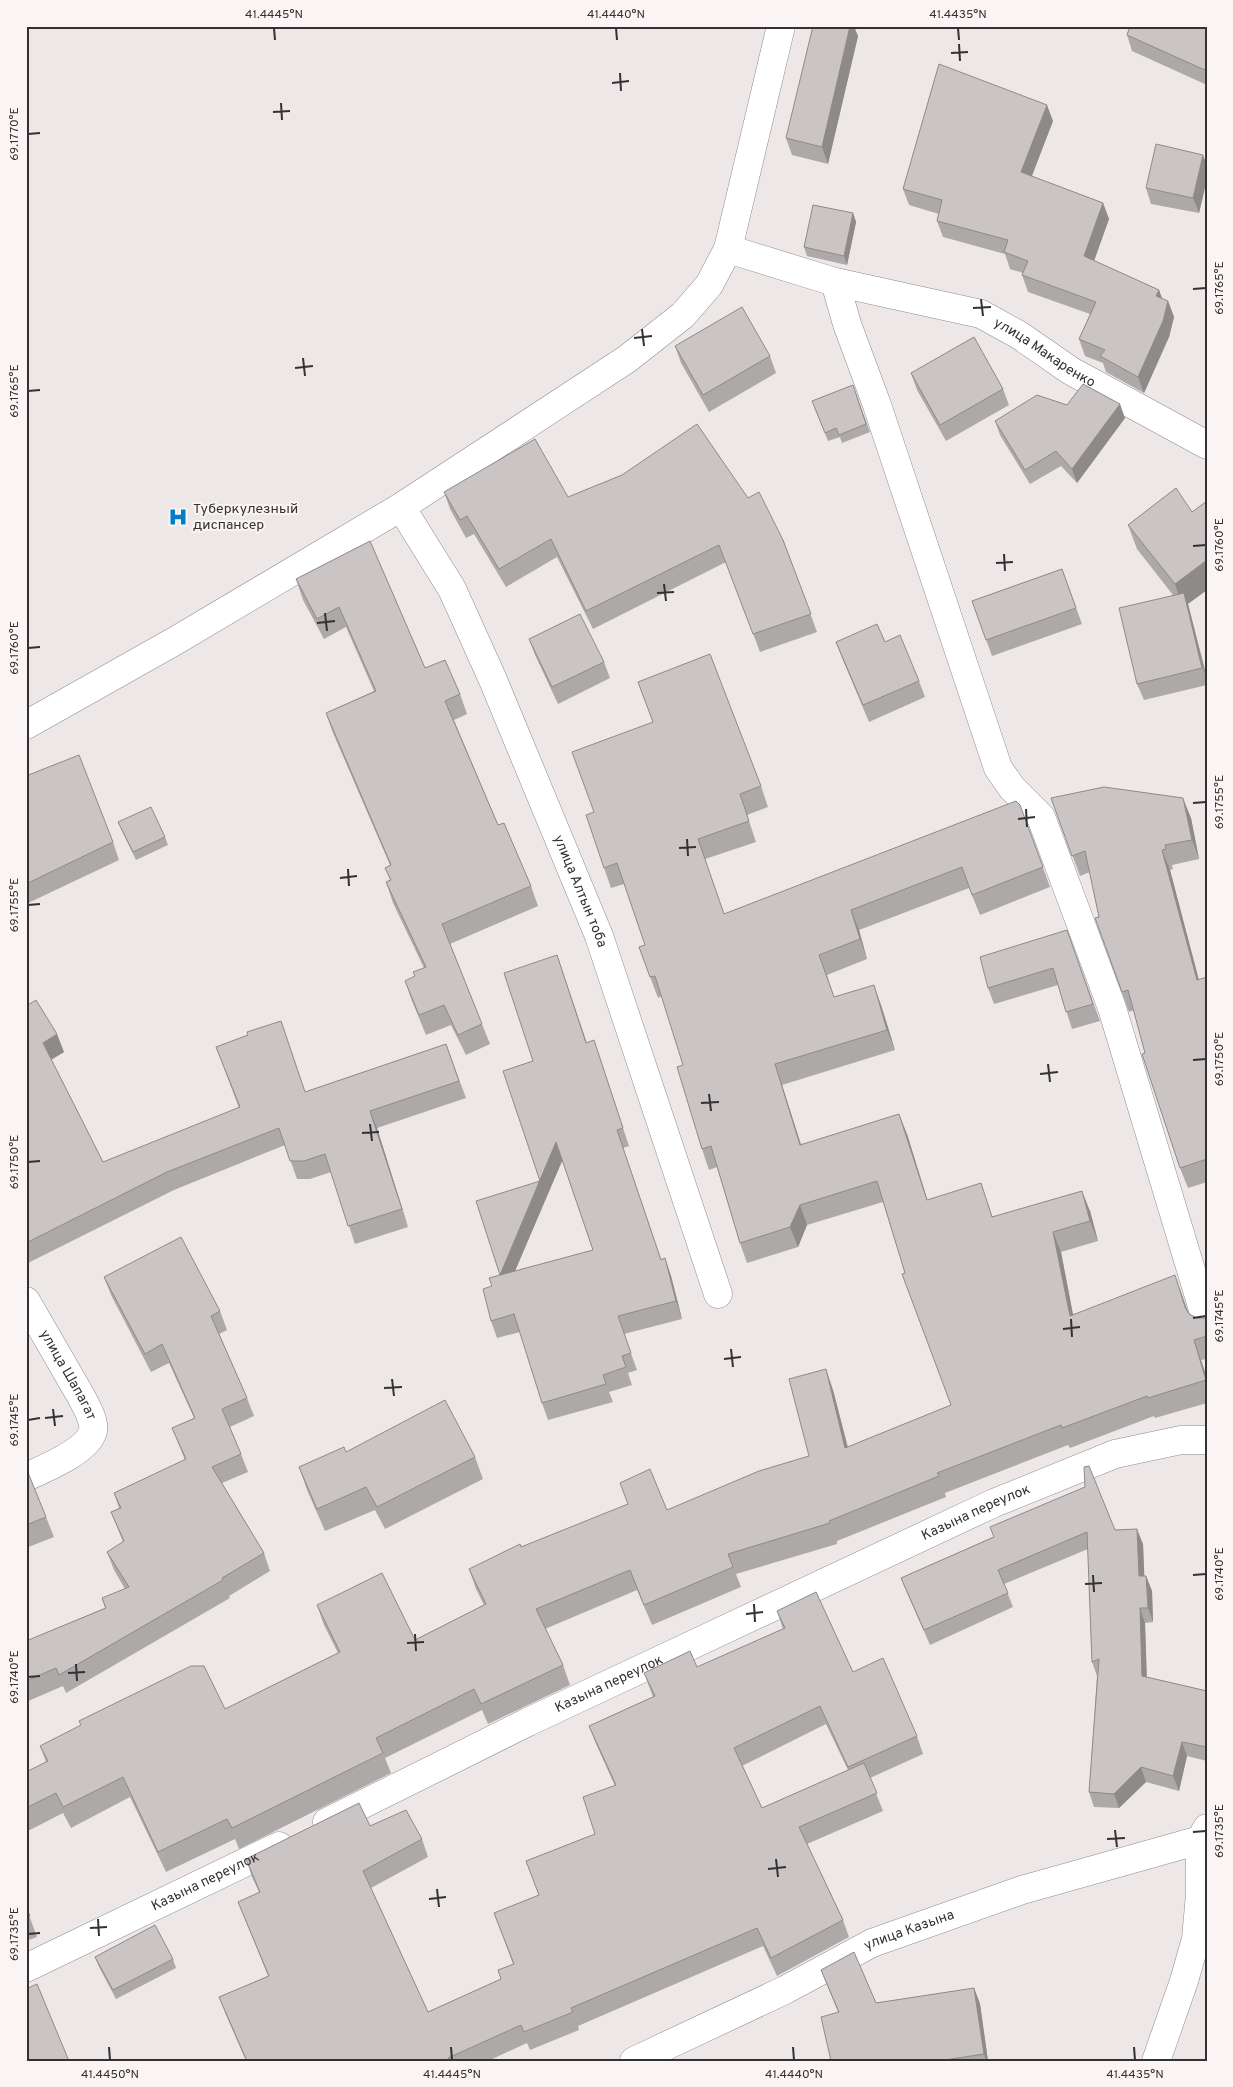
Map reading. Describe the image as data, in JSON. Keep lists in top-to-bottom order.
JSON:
{
  "streets": {
    "street": [
      "улица Макаренко",
      "улица Алтын тоба",
      "улица Шапагат",
      "Казына переулок",
      "улица Казына"
    ]
  },
  "places": {
    "hospital": ["Туберкулезный диспансер"]
  },
  "coordinates": [
    "41.4445°N",
    "41.4440°N",
    "41.4435°N",
    "69.1770°E",
    "69.1765°E",
    "69.1760°E",
    "69.1755°E",
    "69.1750°E",
    "69.1745°E",
    "69.1740°E",
    "69.1735°E",
    "41.4450°N"
  ]
}
